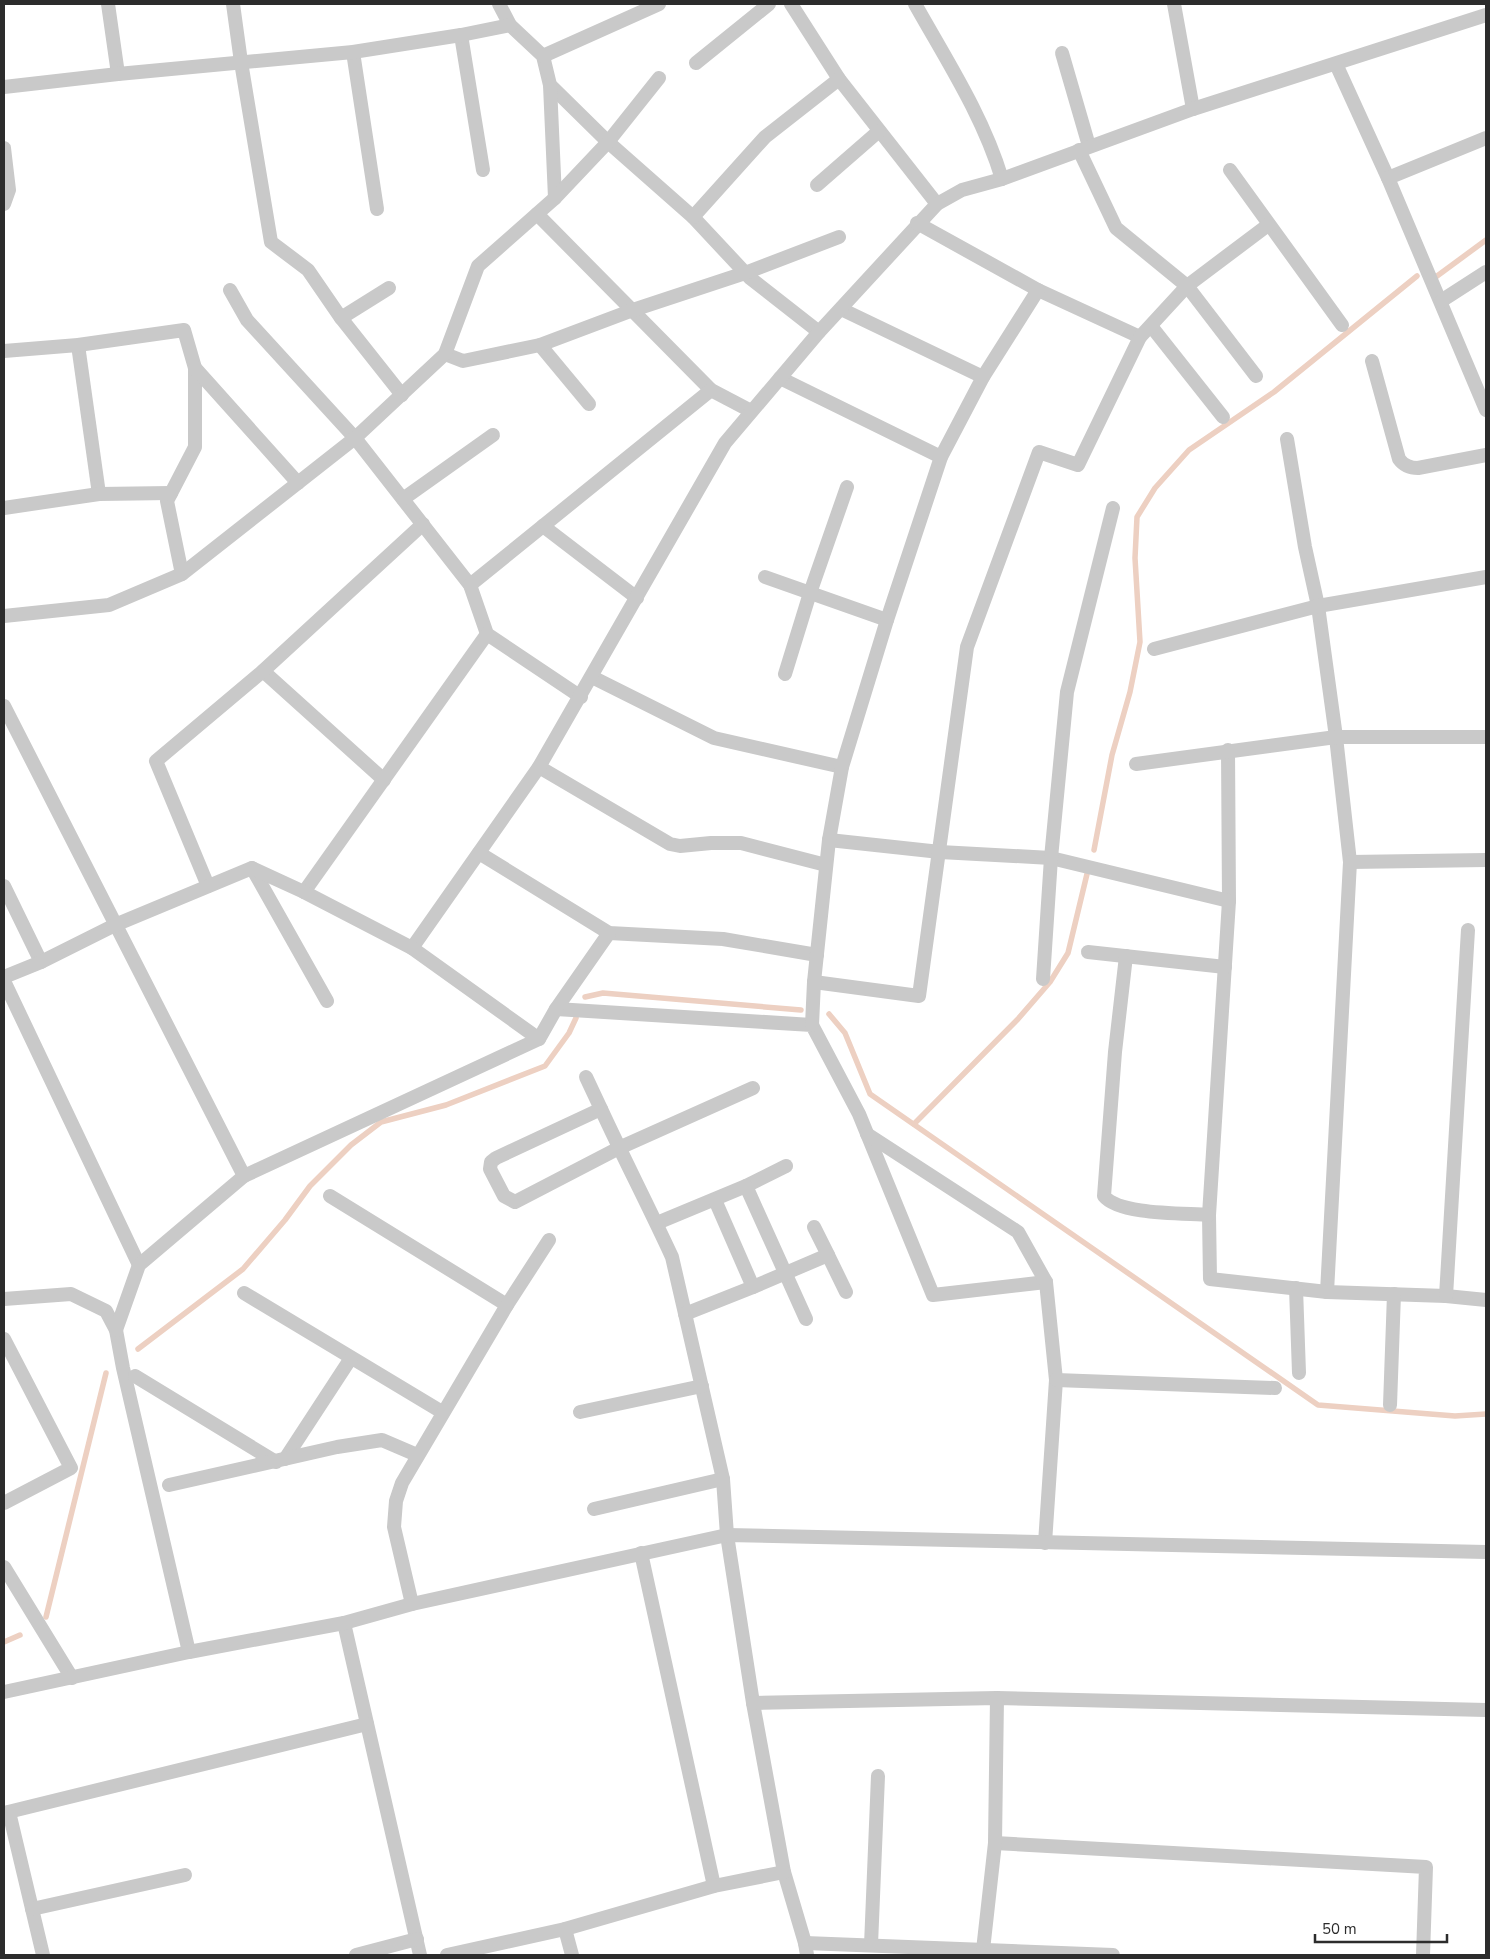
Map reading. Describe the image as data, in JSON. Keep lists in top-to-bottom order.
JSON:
{
  "scale_bar": "50 m"
}
